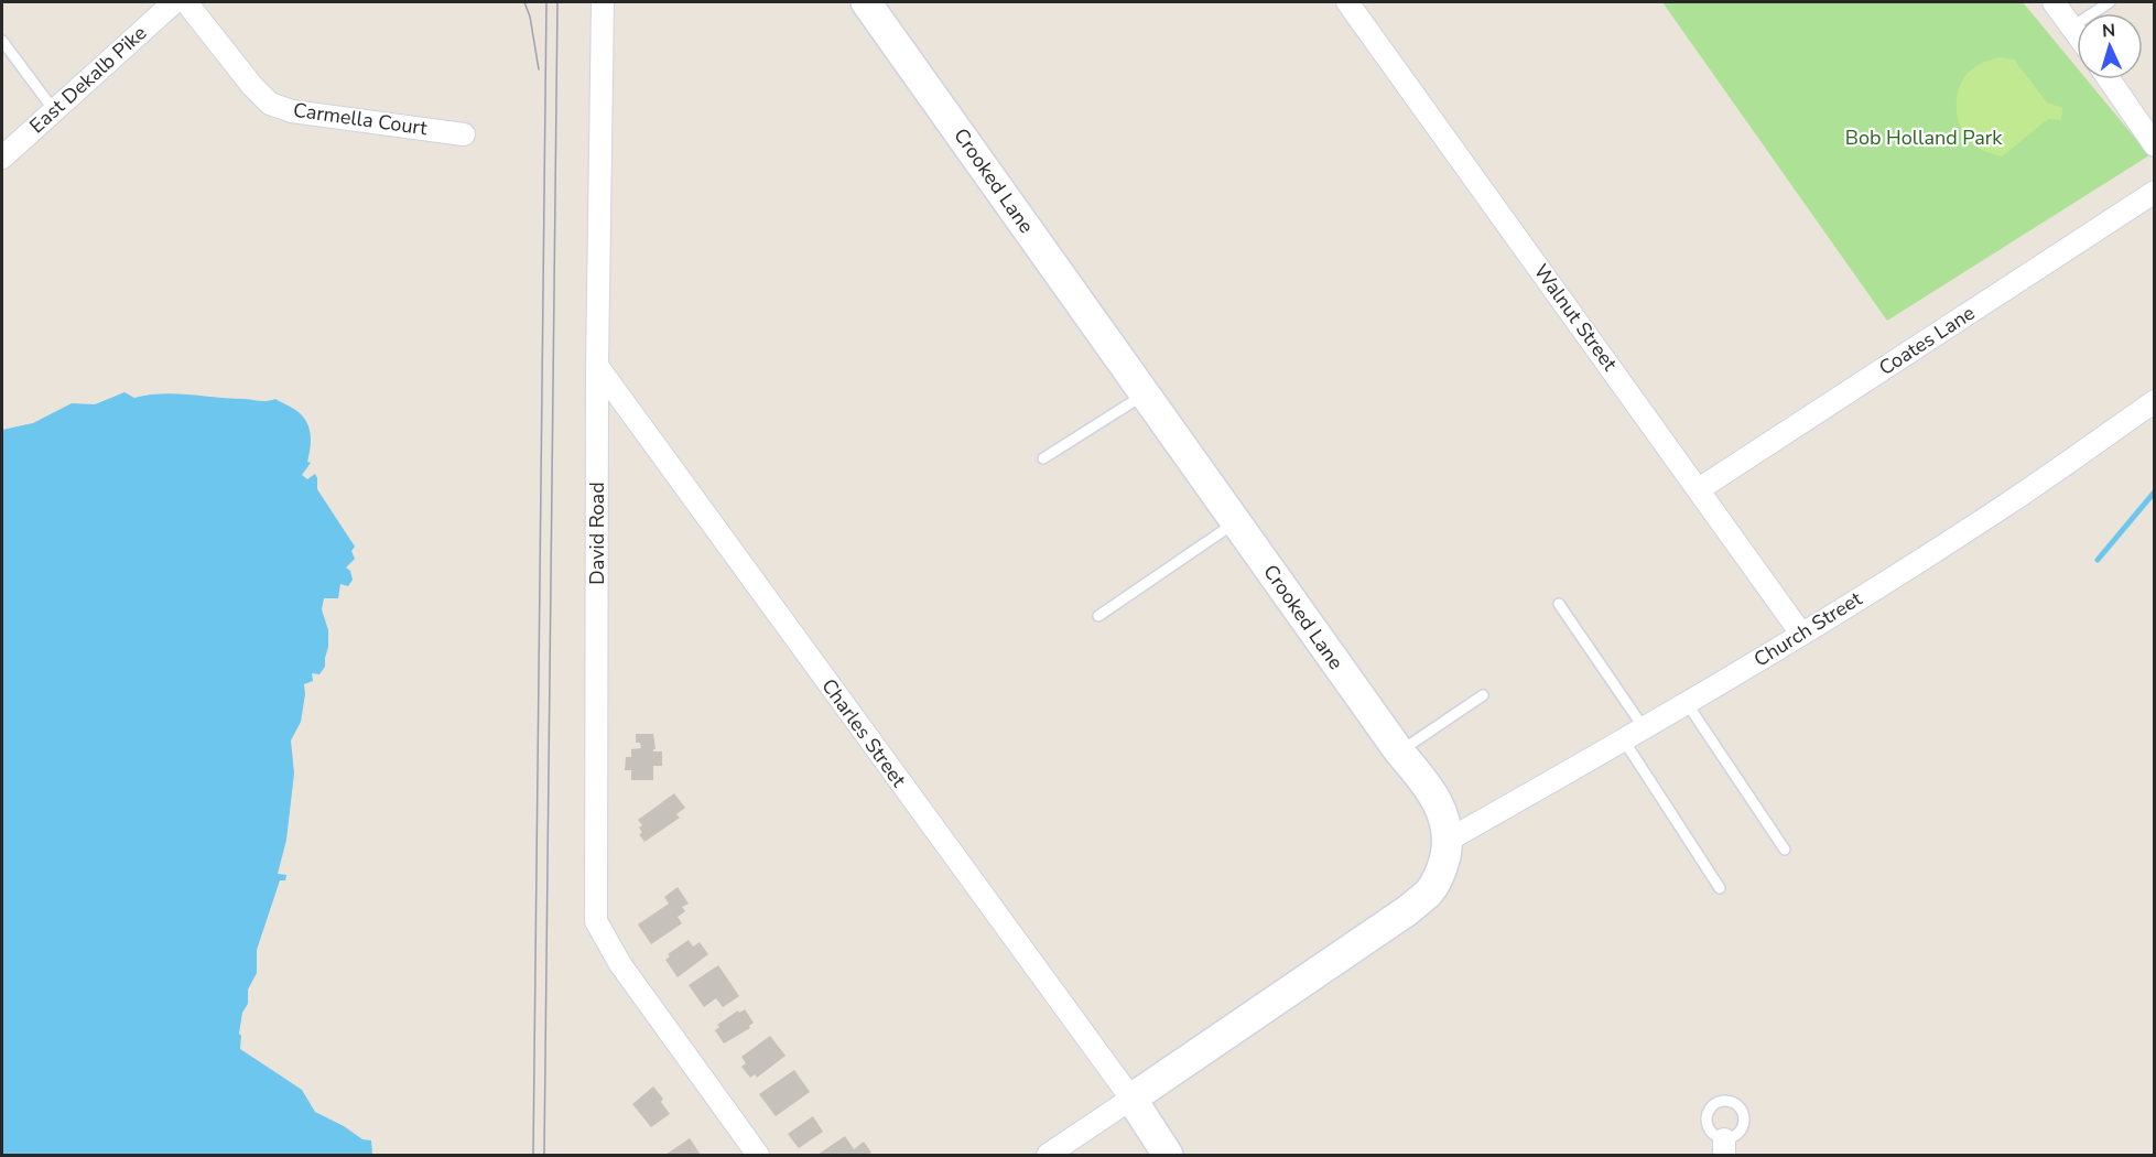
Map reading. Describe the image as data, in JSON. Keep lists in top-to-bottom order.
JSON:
{
  "streets": {
    "street": [
      "East Dekalb Pike",
      "Carmella Court",
      "Crooked Lane",
      "Walnut Street",
      "Coates Lane",
      "David Road",
      "Church Street",
      "Charles Street"
    ]
  },
  "crossings": [
    ["Crooked Lane", "Church Street"],
    ["Crooked Lane", "Charles Street"],
    ["Walnut Street", "Coates Lane"],
    ["Walnut Street", "Church Street"],
    ["David Road", "Charles Street"]
  ],
  "parks": ["Bob Holland Park"],
  "north": "top"
}
